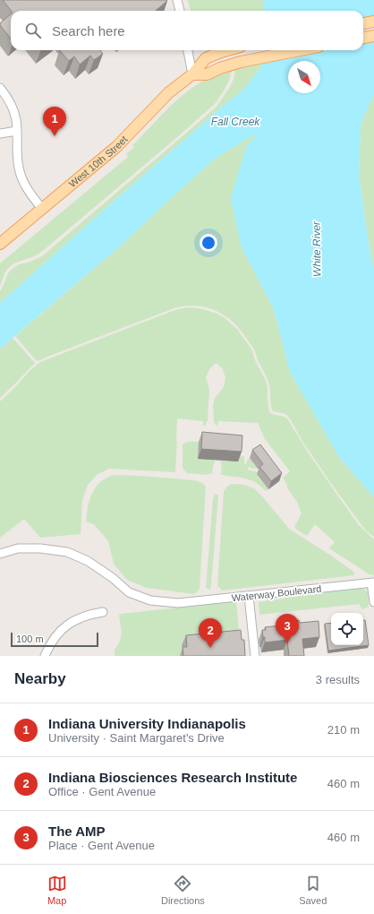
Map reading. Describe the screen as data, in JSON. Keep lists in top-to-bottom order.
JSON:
{
  "streets": {
    "main road": ["West 10th Street"],
    "street": ["Waterway Boulevard"]
  },
  "water": ["Fall Creek", "White River"],
  "scale_bar": "100 m",
  "north": "bottom right",
  "page": {
    "search": "Search here",
    "pins": ["1", "3", "2"],
    "scale": "100 m",
    "heading": ["Nearby", "3 results"],
    "list": [
      {
        "mark": "1",
        "name": "Indiana University Indianapolis",
        "note": "University · Saint Margaret's Drive",
        "value": "210 m"
      },
      {
        "mark": "2",
        "name": "Indiana Biosciences Research Institute",
        "note": "Office · Gent Avenue",
        "value": "460 m"
      },
      {
        "mark": "3",
        "name": "The AMP",
        "note": "Place · Gent Avenue",
        "value": "460 m"
      }
    ],
    "nav": ["Map", "Directions", "Saved"]
  }
}
